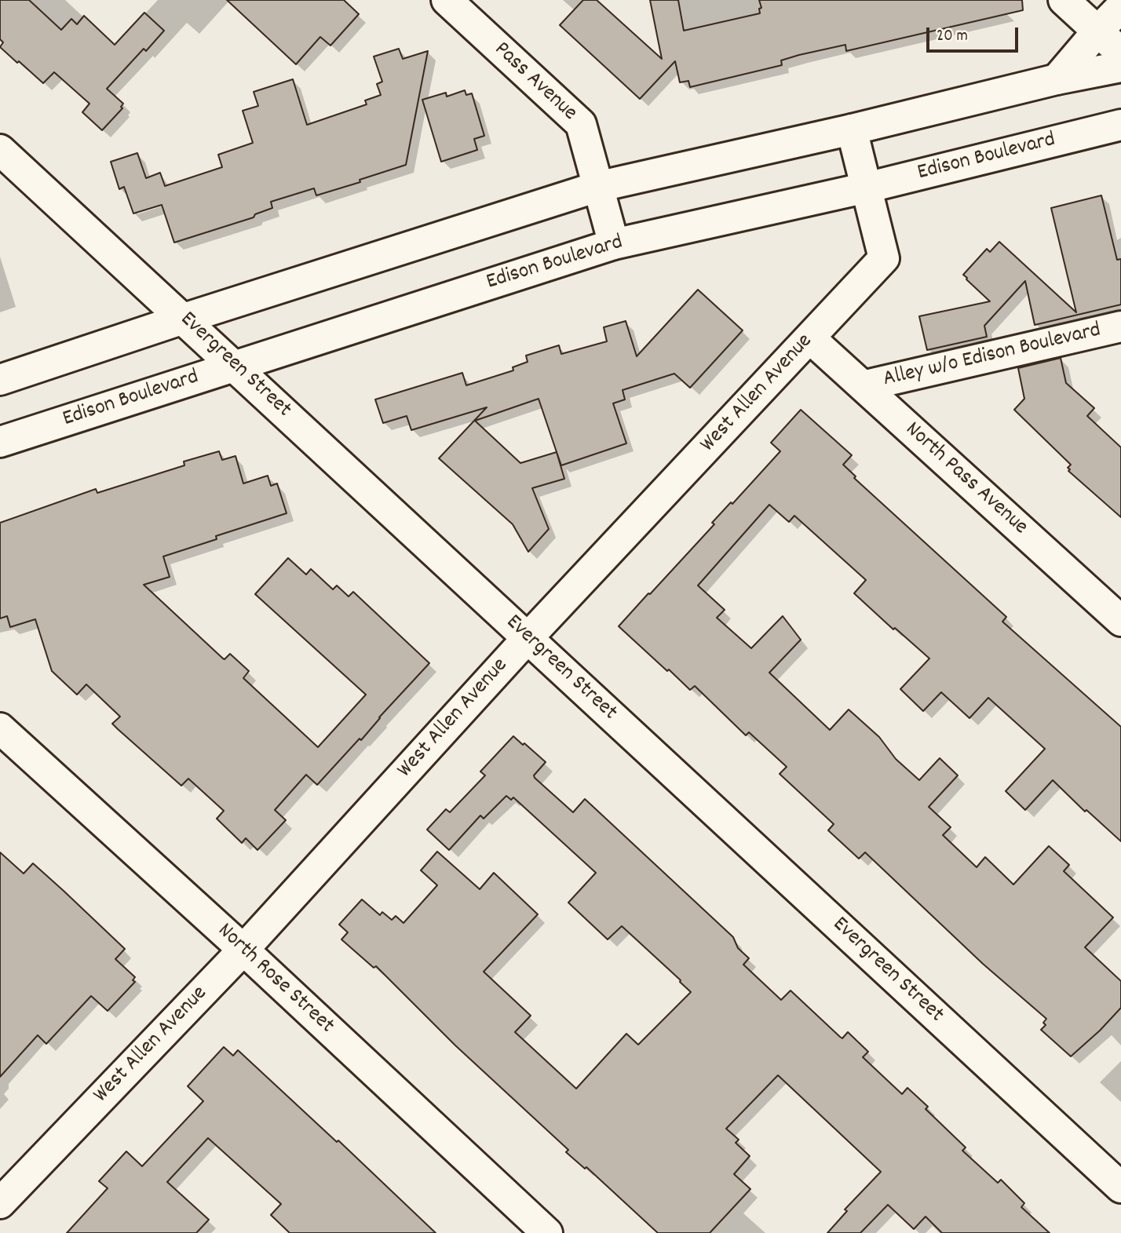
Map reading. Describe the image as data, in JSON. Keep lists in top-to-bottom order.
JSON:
{
  "streets": {
    "street": [
      "Pass Avenue",
      "Edison Boulevard",
      "Alley w/o Edison Boulevard",
      "Evergreen Street",
      "West Allen Avenue",
      "North Pass Avenue",
      "North Rose Street"
    ]
  },
  "crossings": [
    ["Pass Avenue", "Edison Boulevard"],
    ["Edison Boulevard", "Evergreen Street"],
    ["Edison Boulevard", "West Allen Avenue"],
    ["Alley w/o Edison Boulevard", "North Pass Avenue"],
    ["Evergreen Street", "West Allen Avenue"],
    ["West Allen Avenue", "North Pass Avenue"],
    ["West Allen Avenue", "North Rose Street"]
  ],
  "scale_bar": "20 m"
}
